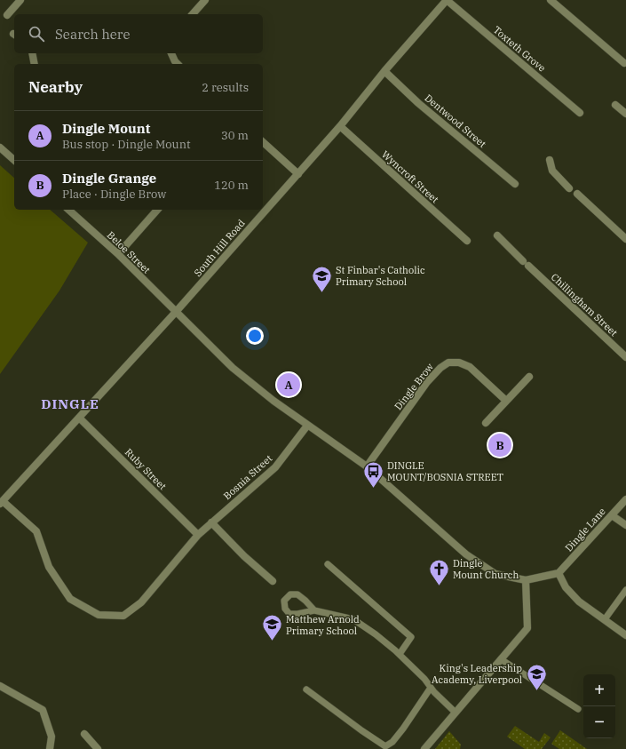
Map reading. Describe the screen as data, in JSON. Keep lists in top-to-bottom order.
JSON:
{
  "streets": {
    "street": [
      "Toxteth Grove",
      "Dentwood Street",
      "Wyncroft Street",
      "South Hill Road",
      "Beloe Street",
      "Chillingham Street",
      "Dingle Brow",
      "Ruby Street",
      "Bosnia Street",
      "Dingle Lane"
    ]
  },
  "crossings": [
    ["Toxteth Grove", "South Hill Road"],
    ["Dentwood Street", "South Hill Road"],
    ["Wyncroft Street", "South Hill Road"],
    ["South Hill Road", "Beloe Street"],
    ["South Hill Road", "Ruby Street"],
    ["South Hill Road", "Bosnia Street"],
    ["Beloe Street", "Dingle Brow"],
    ["Beloe Street", "Bosnia Street"],
    ["Ruby Street", "Bosnia Street"]
  ],
  "districts": ["DINGLE"],
  "places": {
    "school or university": ["St Finbar's Catholic Primary School", "Matthew Arnold Primary School", "King's Leadership Academy, Liverpool"],
    "bus stop": ["DINGLE MOUNT/BOSNIA STREET"],
    "church": ["Dingle Mount Church"]
  },
  "page": {
    "search": "Search here",
    "heading": ["Nearby", "2 results"],
    "list": [
      {
        "mark": "A",
        "name": "Dingle Mount",
        "note": "Bus stop · Dingle Mount",
        "value": "30 m"
      },
      {
        "mark": "B",
        "name": "Dingle Grange",
        "note": "Place · Dingle Brow",
        "value": "120 m"
      }
    ],
    "pins": ["A", "B"],
    "map_buttons": ["+", "−"]
  }
}
